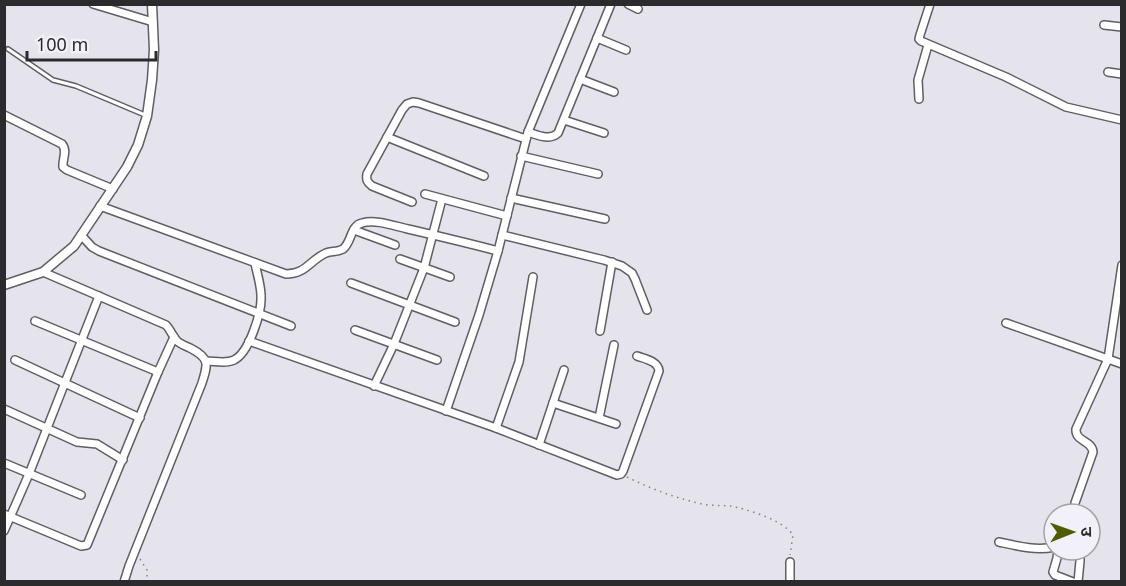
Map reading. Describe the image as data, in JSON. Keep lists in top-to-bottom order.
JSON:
{
  "scale_bar": "100 m",
  "north": "right"
}
